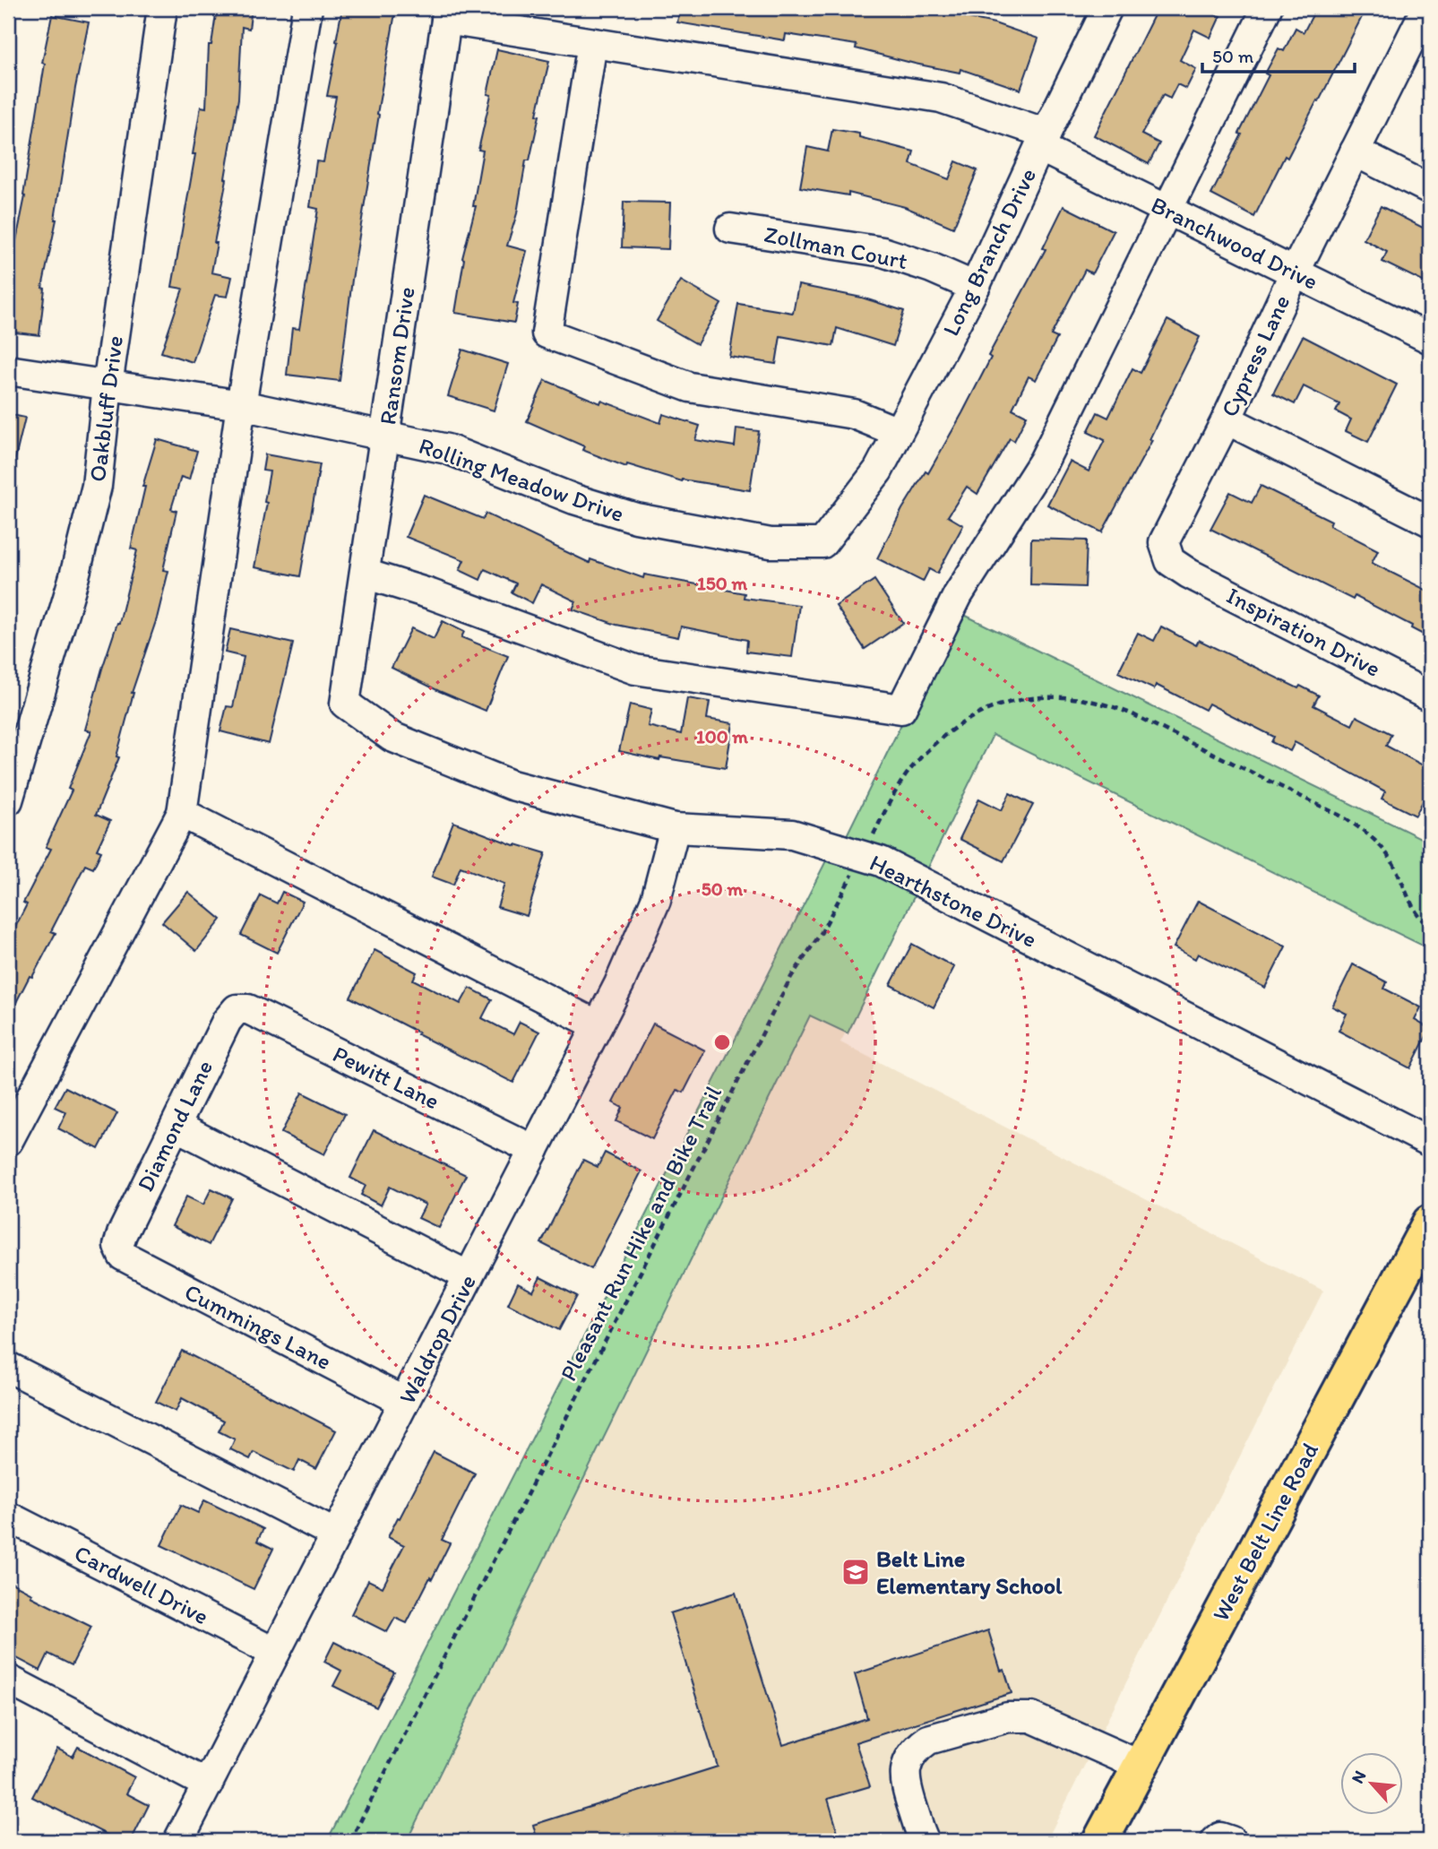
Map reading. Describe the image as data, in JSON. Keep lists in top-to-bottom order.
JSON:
{
  "streets": {
    "main road": ["West Belt Line Road"],
    "street": [
      "Branchwood Drive",
      "Zollman Court",
      "Long Branch Drive",
      "Ransom Drive",
      "Cypress Lane",
      "Oakbluff Drive",
      "Rolling Meadow Drive",
      "Inspiration Drive",
      "Hearthstone Drive",
      "Pewitt Lane",
      "Diamond Lane",
      "Cummings Lane",
      "Waldrop Drive",
      "Cardwell Drive"
    ],
    "path": ["Pleasant Run Hike and Bike Trail"]
  },
  "crossings": [
    ["Branchwood Drive", "Long Branch Drive"],
    ["Branchwood Drive", "Ransom Drive"],
    ["Branchwood Drive", "Cypress Lane"],
    ["Zollman Court", "Long Branch Drive"],
    ["Long Branch Drive", "Rolling Meadow Drive"],
    ["Ransom Drive", "Rolling Meadow Drive"],
    ["Ransom Drive", "Hearthstone Drive"],
    ["Cypress Lane", "Inspiration Drive"],
    ["Oakbluff Drive", "Rolling Meadow Drive"],
    ["Hearthstone Drive", "Pleasant Run Hike and Bike Trail"],
    ["Hearthstone Drive", "Waldrop Drive"],
    ["Pewitt Lane", "Diamond Lane"],
    ["Pewitt Lane", "Waldrop Drive"],
    ["Diamond Lane", "Cummings Lane"],
    ["Cummings Lane", "Waldrop Drive"],
    ["Waldrop Drive", "Cardwell Drive"]
  ],
  "places": {
    "school or university": ["Belt Line Elementary School"]
  },
  "scale_bar": "50 m",
  "north": "top left",
  "rings": ["150 m", "100 m", "50 m"]
}
